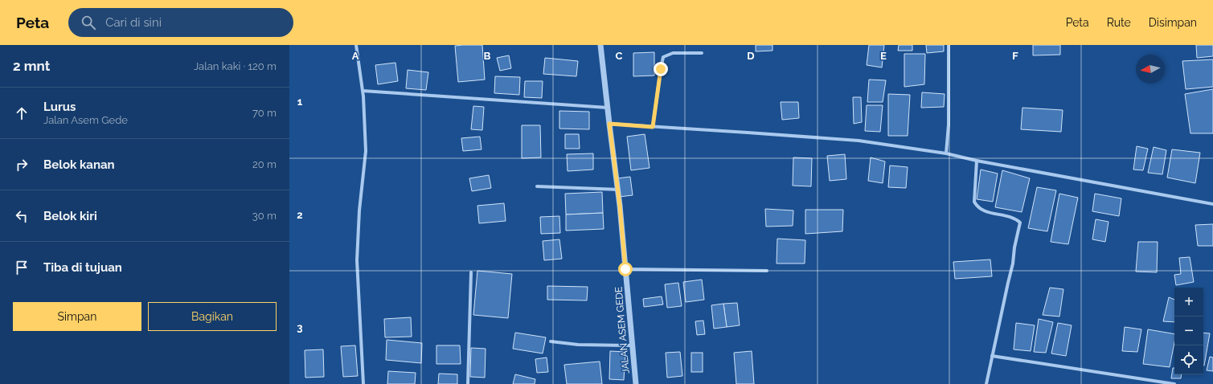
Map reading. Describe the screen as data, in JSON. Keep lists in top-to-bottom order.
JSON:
{
  "streets": {
    "street": ["JALAN ASEM GEDE"]
  },
  "north": "left",
  "page": {
    "header": "Peta",
    "search": "Cari di sini",
    "nav": ["Peta", "Rute", "Disimpan"],
    "heading": ["2 mnt", "Jalan kaki · 120 m"],
    "list": [
      ["Lurus", "Jalan Asem Gede", "70 m"],
      ["Belok kanan", "20 m"],
      ["Belok kiri", "30 m"],
      "Tiba di tujuan"
    ],
    "map_buttons": ["+", "−"],
    "buttons": ["Simpan", "Bagikan"]
  },
  "grid": {
    "columns": [
      "A",
      "B",
      "C",
      "D",
      "E",
      "F"
    ],
    "rows": ["1", "2", "3"]
  }
}
